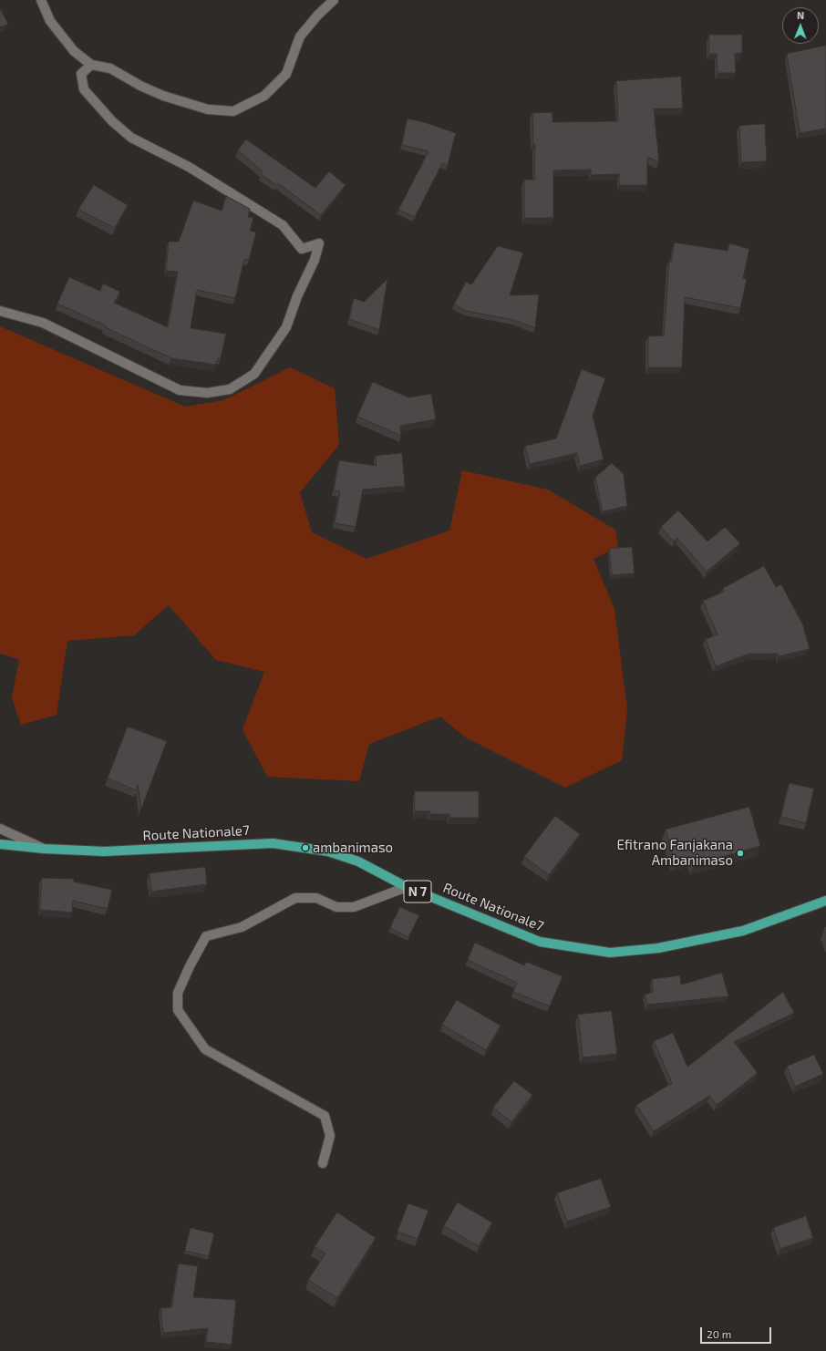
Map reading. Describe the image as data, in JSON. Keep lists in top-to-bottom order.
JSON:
{
  "streets": {
    "main road": ["Route Nationale7", "N 7"]
  },
  "places": ["ambanimaso", "Efitrano Fanjakana Ambanimaso"],
  "scale_bar": "20 m",
  "north": "top"
}
